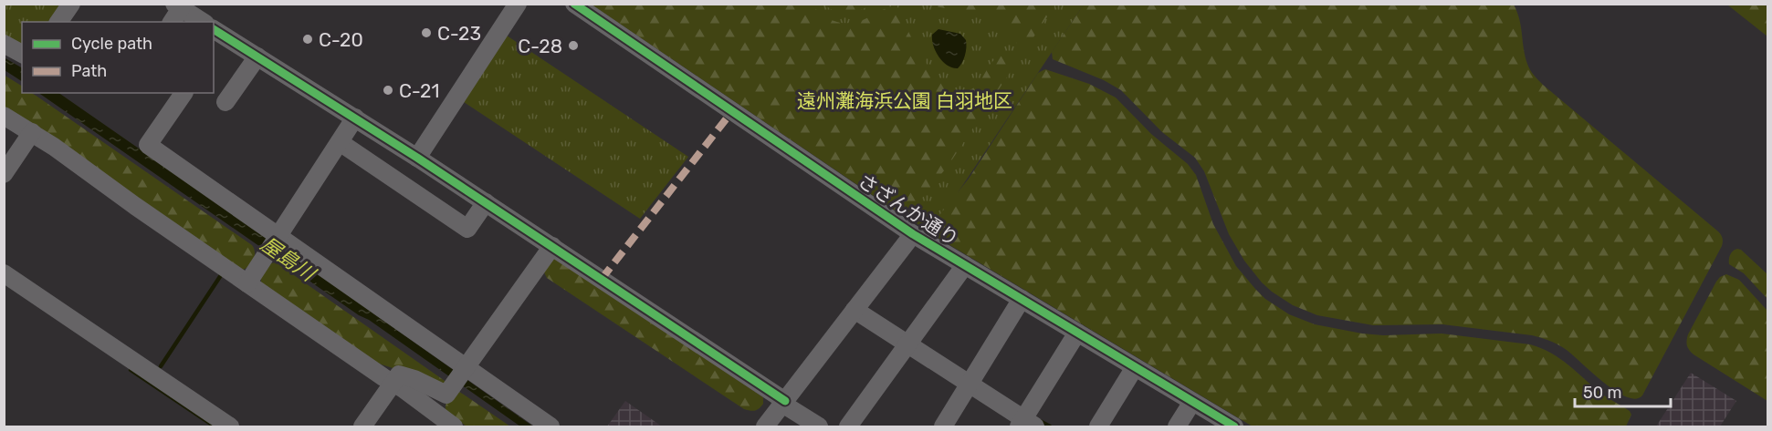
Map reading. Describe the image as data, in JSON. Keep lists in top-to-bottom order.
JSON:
{
  "streets": {
    "street": ["さざんか通り"]
  },
  "water": ["屋島川"],
  "parks": ["遠州灘海浜公園 白羽地区"],
  "places": [
    "C-23",
    "C-20",
    "C-28",
    "C-21"
  ],
  "legend": ["Cycle path", "Path"],
  "scale_bar": "50 m"
}
